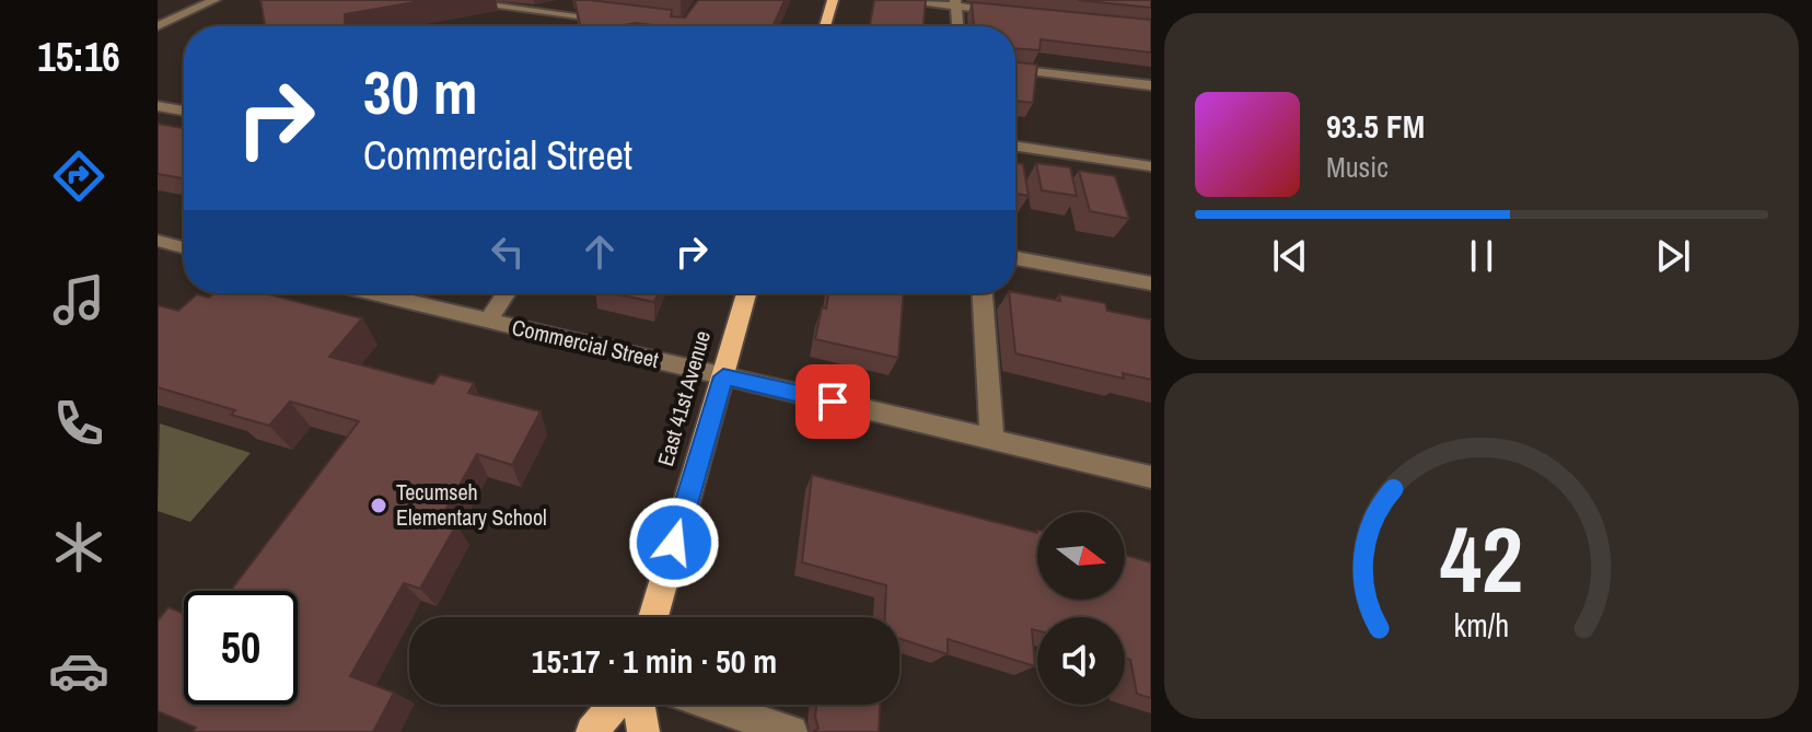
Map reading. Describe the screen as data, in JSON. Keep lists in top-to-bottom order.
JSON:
{
  "streets": {
    "main road": ["East 41st Avenue"],
    "street": ["Commercial Street"]
  },
  "crossings": [
    ["Commercial Street", "East 41st Avenue"]
  ],
  "places": ["Tecumseh Elementary School"],
  "north": "right",
  "page": {
    "tabs": "15:16",
    "turn": ["30 m", "Commercial Street"],
    "song": ["93.5 FM", "Music"],
    "limit": "50",
    "trip": "15:17 · 1 min · 50 m",
    "gauge": ["42", "km/h"]
  }
}
